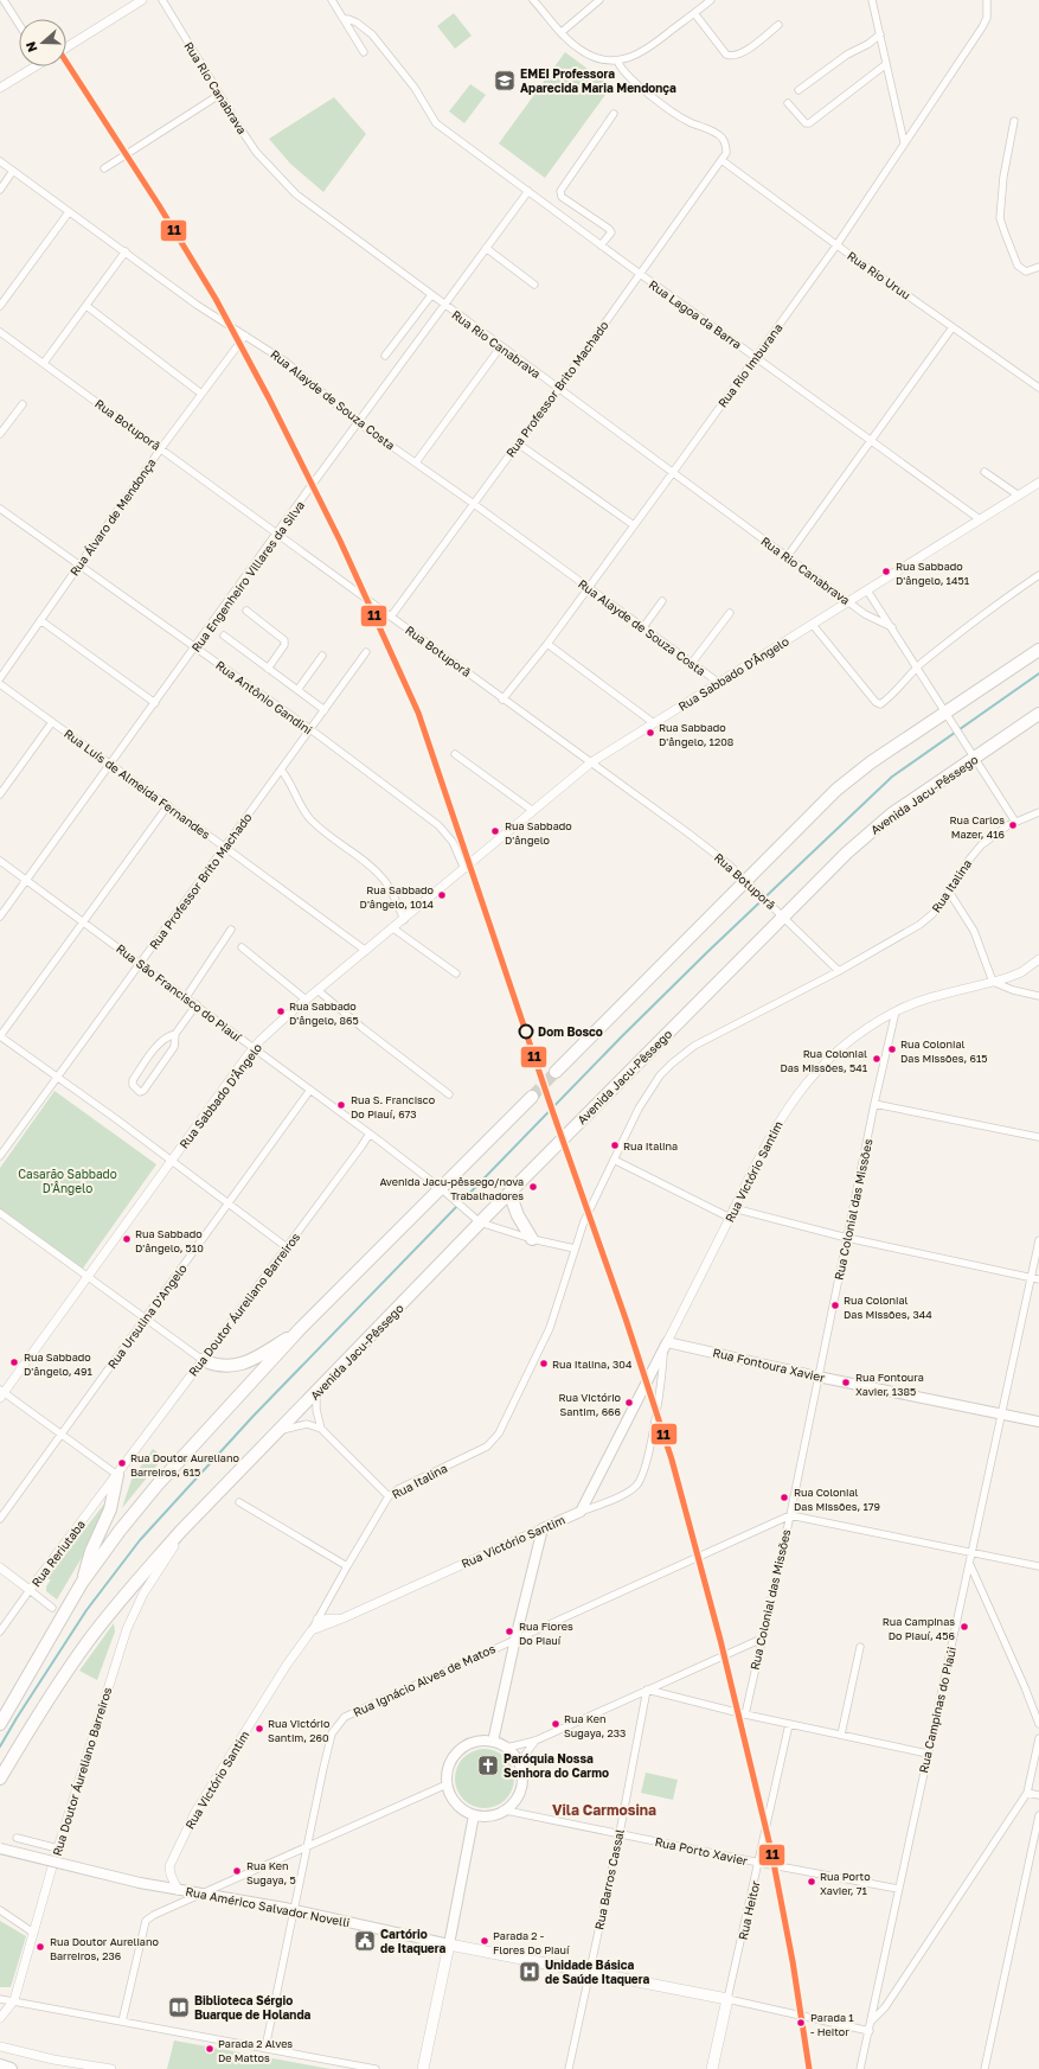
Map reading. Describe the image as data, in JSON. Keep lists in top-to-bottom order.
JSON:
{
  "streets": {
    "highway": ["Avenida Jacu-Pêssego"],
    "main road": [
      "Rua Victório Santim",
      "Rua Fontoura Xavier",
      "Rua Américo Salvador Novelli",
      "Rua Heitor"
    ],
    "street": [
      "Rua Rio Canabrava",
      "Rua Rio Uruu",
      "Rua Lagoa da Barra",
      "Rua Rio Imburana",
      "Rua Professor Brito Machado",
      "Rua Alayde de Souza Costa",
      "Rua Botuporã",
      "Rua Álvaro de Mendonça",
      "Rua Engenheiro Villares da Silva",
      "Rua Sabbado D'Ângelo",
      "Rua Antônio Gandini",
      "Rua Luís de Almeida Fernandes",
      "Rua Italina",
      "Rua São Francisco do Piauí",
      "Rua Colonial das Missões",
      "Rua Doutor Áureliano Barreiros",
      "Rua Ursulina D'Angelo",
      "Rua Reriutaba",
      "Rua Ignácio Alves de Matos",
      "Rua Campinas do Piaúi",
      "Rua Porto Xavier",
      "Rua Barros Cassal"
    ]
  },
  "crossings": [
    ["Rua Rio Canabrava", "Rua Rio Imburana"],
    ["Rua Rio Canabrava", "Rua Professor Brito Machado"],
    ["Rua Rio Canabrava", "Rua Engenheiro Villares da Silva"],
    ["Rua Rio Canabrava", "Rua Sabbado D'Ângelo"],
    ["Rua Rio Uruu", "Rua Rio Imburana"],
    ["Rua Rio Uruu", "Rua Professor Brito Machado"],
    ["Rua Lagoa da Barra", "Rua Rio Imburana"],
    ["Rua Lagoa da Barra", "Rua Professor Brito Machado"],
    ["Rua Lagoa da Barra", "Rua Engenheiro Villares da Silva"],
    ["Rua Lagoa da Barra", "Rua Sabbado D'Ângelo"],
    ["Rua Rio Imburana", "Rua Alayde de Souza Costa"],
    ["Rua Rio Imburana", "Rua Botuporã"],
    ["Rua Professor Brito Machado", "Rua Alayde de Souza Costa"],
    ["Rua Professor Brito Machado", "Rua Botuporã"],
    ["Rua Professor Brito Machado", "Rua Antônio Gandini"],
    ["Rua Professor Brito Machado", "Rua Luís de Almeida Fernandes"],
    ["Rua Professor Brito Machado", "Rua São Francisco do Piauí"],
    ["Rua Alayde de Souza Costa", "Rua Álvaro de Mendonça"],
    ["Rua Alayde de Souza Costa", "Rua Engenheiro Villares da Silva"],
    ["Rua Alayde de Souza Costa", "Rua Sabbado D'Ângelo"],
    ["Rua Botuporã", "Rua Álvaro de Mendonça"],
    ["Rua Botuporã", "Rua Engenheiro Villares da Silva"],
    ["Rua Botuporã", "Rua Sabbado D'Ângelo"],
    ["Rua Botuporã", "Avenida Jacu-Pêssego"],
    ["Rua Botuporã", "Rua Italina"],
    ["Rua Álvaro de Mendonça", "Rua Antônio Gandini"],
    ["Rua Engenheiro Villares da Silva", "Rua Antônio Gandini"],
    ["Rua Engenheiro Villares da Silva", "Rua Luís de Almeida Fernandes"],
    ["Rua Engenheiro Villares da Silva", "Rua São Francisco do Piauí"],
    ["Rua Sabbado D'Ângelo", "Rua Antônio Gandini"],
    ["Rua Sabbado D'Ângelo", "Rua Luís de Almeida Fernandes"],
    ["Rua Sabbado D'Ângelo", "Rua São Francisco do Piauí"],
    ["Avenida Jacu-Pêssego", "Rua São Francisco do Piauí"],
    ["Avenida Jacu-Pêssego", "Rua Doutor Áureliano Barreiros"],
    ["Rua Italina", "Rua São Francisco do Piauí"],
    ["Rua Italina", "Rua Victório Santim"],
    ["Rua São Francisco do Piauí", "Rua Doutor Áureliano Barreiros"],
    ["Rua São Francisco do Piauí", "Rua Ursulina D'Angelo"],
    ["Rua Victório Santim", "Rua Colonial das Missões"],
    ["Rua Victório Santim", "Rua Fontoura Xavier"],
    ["Rua Victório Santim", "Rua Américo Salvador Novelli"],
    ["Rua Colonial das Missões", "Rua Fontoura Xavier"],
    ["Rua Colonial das Missões", "Rua Ignácio Alves de Matos"],
    ["Rua Doutor Áureliano Barreiros", "Rua Reriutaba"],
    ["Rua Fontoura Xavier", "Rua Campinas do Piaúi"],
    ["Rua Ignácio Alves de Matos", "Rua Américo Salvador Novelli"],
    ["Rua Campinas do Piaúi", "Rua Porto Xavier"],
    ["Rua Campinas do Piaúi", "Rua Américo Salvador Novelli"],
    ["Rua Porto Xavier", "Rua Barros Cassal"],
    ["Rua Porto Xavier", "Rua Heitor"],
    ["Rua Barros Cassal", "Rua Américo Salvador Novelli"],
    ["Rua Américo Salvador Novelli", "Rua Heitor"]
  ],
  "districts": ["Vila Carmosina"],
  "parks": ["Casarão Sabbado D'Ângelo"],
  "places": {
    "school or university": ["EMEI Professora Aparecida Maria Mendonça"],
    "other": [
      "Rua Sabbado D'ângelo, 1451",
      "Rua Sabbado D'ângelo, 1208",
      "Rua Carlos Mazer, 416",
      "Rua Sabbado D'ângelo",
      "Rua Sabbado D'ângelo, 1014",
      "Rua Sabbado D'ângelo, 865",
      "Dom Bosco",
      "Rua Colonial Das Missões, 615",
      "Rua Colonial Das Missões, 541",
      "Rua S. Francisco Do Piauí, 673",
      "Rua Italina",
      "Avenida Jacu-pêssego/nova Trabalhadores",
      "Rua Sabbado D'ângelo, 510",
      "Rua Colonial Das Missões, 344",
      "Rua Sabbado D'ângelo, 491",
      "Rua Italina, 304",
      "Rua Fontoura Xavier, 1385",
      "Rua Victório Santim, 666",
      "Rua Doutor Aureliano Barreiros, 615",
      "Rua Colonial Das Missões, 179",
      "Rua Campinas Do Piauí, 456",
      "Rua Flores Do Piauí",
      "Rua Ken Sugaya, 233",
      "Rua Victório Santim, 260",
      "Rua Ken Sugaya, 5",
      "Rua Porto Xavier, 71",
      "Parada 2 - Flores Do Piauí",
      "Rua Doutor Aureliano Barreiros, 236",
      "Parada 1 - Heitor",
      "Parada 2 Alves De Mattos"
    ],
    "church": ["Paróquia Nossa Senhora do Carmo"],
    "public building": ["Cartório de Itaquera"],
    "hospital": ["Unidade Básica de Saúde Itaquera"],
    "library": ["Biblioteca Sérgio Buarque de Holanda"]
  },
  "lines": ["transit line 11"],
  "north": "left"
}
